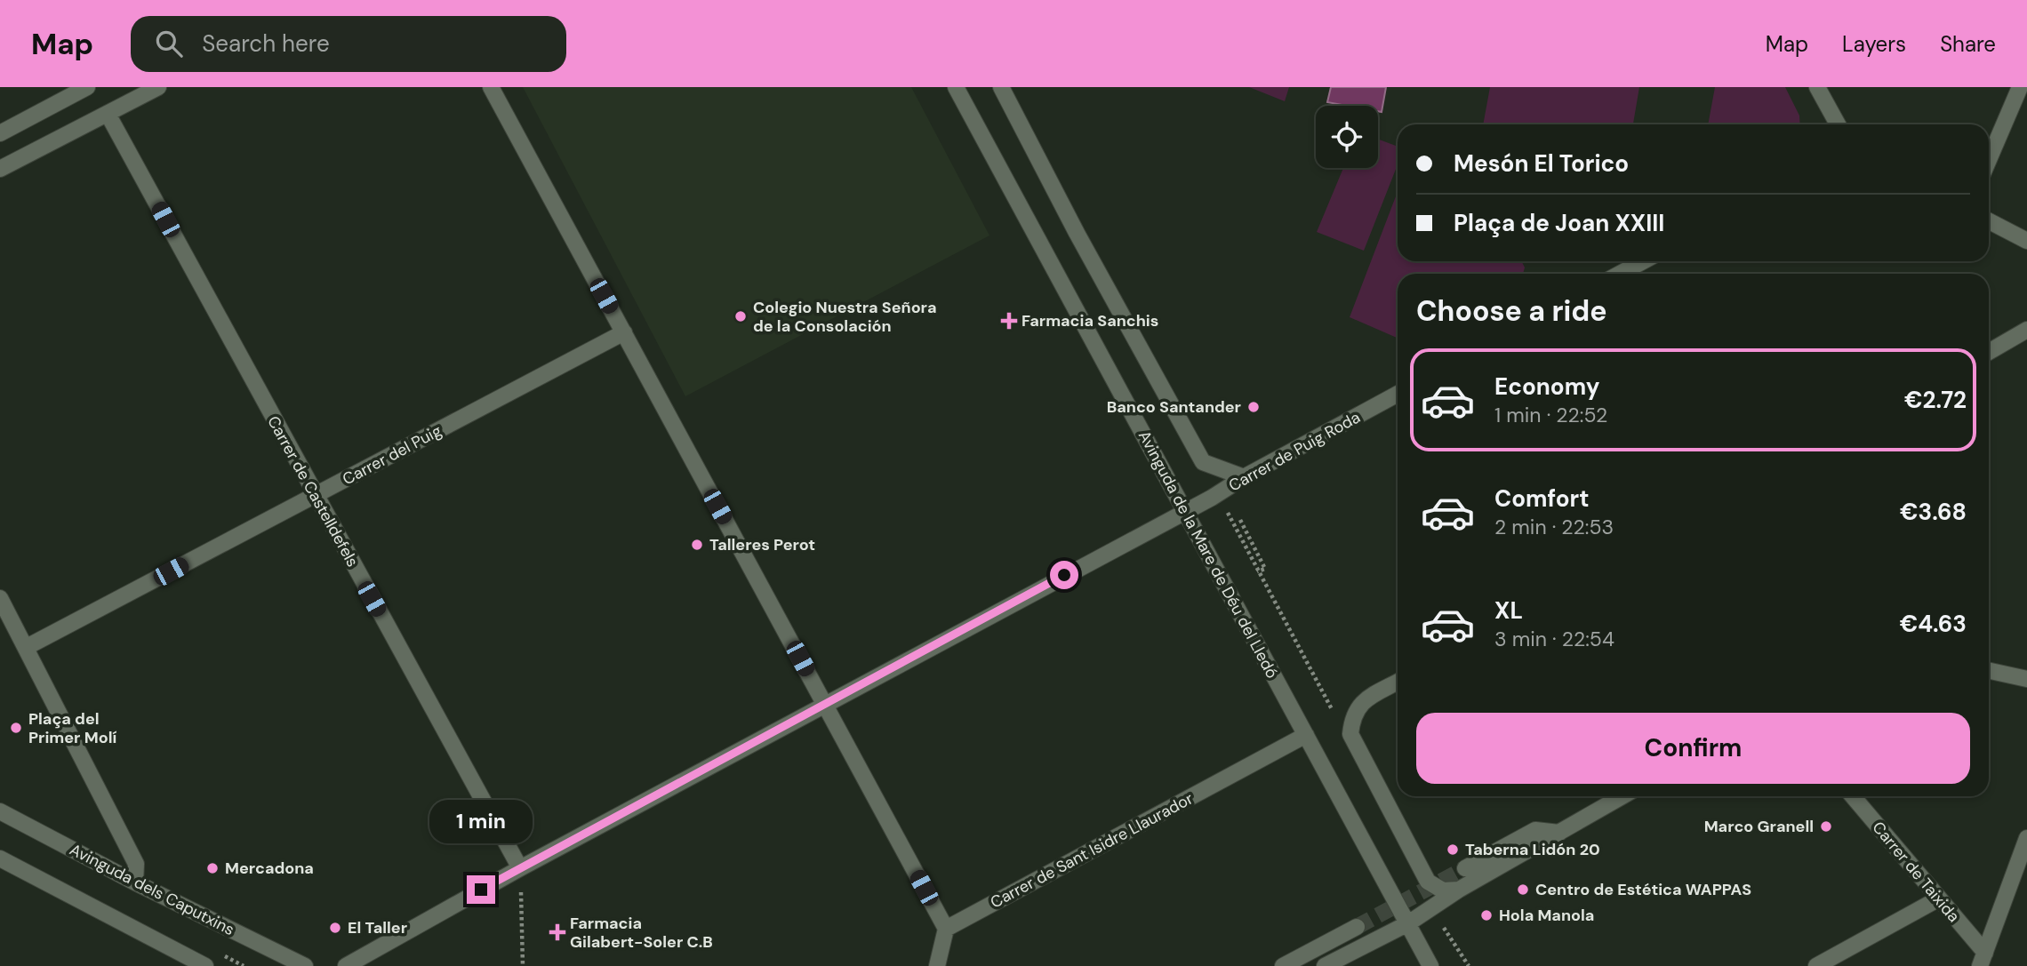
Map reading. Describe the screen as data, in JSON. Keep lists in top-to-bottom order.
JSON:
{
  "streets": {
    "street": [
      "Carrer de Puig Roda",
      "Carrer del Puig",
      "Carrer de Castelldefels",
      "Avinguda de la Mare de Déu del Lledó",
      "Carrer de Sant Isidre Llaurador",
      "Carrer de Taixida",
      "Avinguda dels Caputxins"
    ]
  },
  "crossings": [
    ["Carrer de Puig Roda", "Carrer de Castelldefels"],
    ["Carrer de Puig Roda", "Avinguda de la Mare de Déu del Lledó"],
    ["Carrer del Puig", "Carrer de Castelldefels"],
    ["Avinguda de la Mare de Déu del Lledó", "Carrer de Sant Isidre Llaurador"]
  ],
  "places": {
    "other": [
      "Colegio Nuestra Señora de la Consolación",
      "Banco Santander",
      "Talleres Perot",
      "Plaça del Primer Molí",
      "Marco Granell",
      "Taberna Lidón 20",
      "Mercadona",
      "Centro de Estética WAPPAS",
      "Hola Manola",
      "El Taller"
    ],
    "health": ["Farmacia Sanchis", "Farmacia Gilabert-Soler C.B"]
  },
  "page": {
    "header": "Map",
    "search": "Search here",
    "nav": ["Map", "Layers", "Share"],
    "banner": ["Mesón El Torico", "Plaça de Joan XXIII"],
    "heading": "Choose a ride",
    "list": [
      {
        "name": "Economy",
        "note": "1 min · 22:52",
        "value": "€2.72"
      },
      {
        "name": "Comfort",
        "note": "2 min · 22:53",
        "value": "€3.68"
      },
      {
        "name": "XL",
        "note": "3 min · 22:54",
        "value": "€4.63"
      }
    ],
    "buttons": "Confirm",
    "bubble": "1 min"
  }
}
